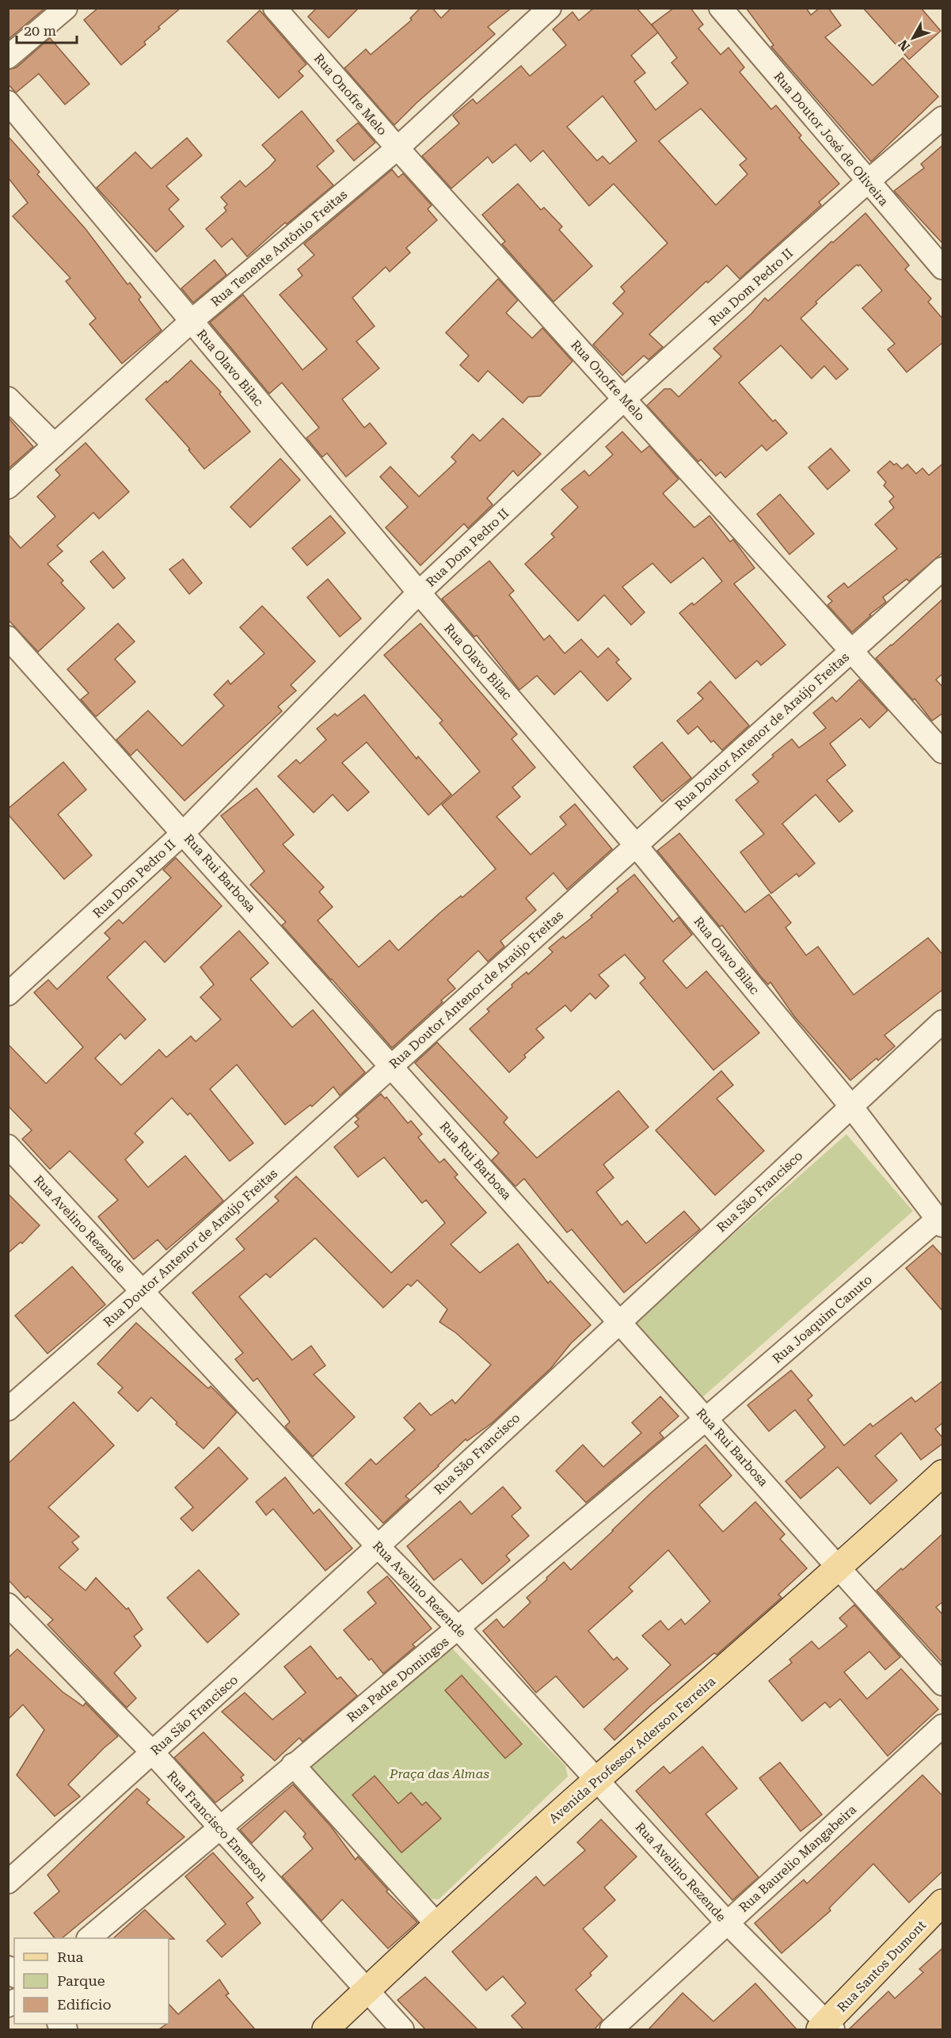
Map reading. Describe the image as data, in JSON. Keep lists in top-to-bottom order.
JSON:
{
  "streets": {
    "main road": ["Avenida Professor Aderson Ferreira", "Rua Santos Dumont"],
    "street": [
      "Rua Onofre Melo",
      "Rua Doutor José de Oliveira",
      "Rua Tenente Antônio Freitas",
      "Rua Dom Pedro II",
      "Rua Olavo Bilac",
      "Rua Doutor Antenor de Araújo Freitas",
      "Rua Rui Barbosa",
      "Rua São Francisco",
      "Rua Avelino Rezende",
      "Rua Joaquim Canuto",
      "Rua Padre Domingos",
      "Rua Francisco Emerson",
      "Rua Baurelio Mangabeira"
    ]
  },
  "crossings": [
    ["Rua Onofre Melo", "Rua Tenente Antônio Freitas"],
    ["Rua Onofre Melo", "Rua Dom Pedro II"],
    ["Rua Onofre Melo", "Rua Doutor Antenor de Araújo Freitas"],
    ["Rua Doutor José de Oliveira", "Rua Dom Pedro II"],
    ["Rua Tenente Antônio Freitas", "Rua Olavo Bilac"],
    ["Rua Dom Pedro II", "Rua Olavo Bilac"],
    ["Rua Dom Pedro II", "Rua Rui Barbosa"],
    ["Rua Olavo Bilac", "Rua Doutor Antenor de Araújo Freitas"],
    ["Rua Olavo Bilac", "Rua São Francisco"],
    ["Rua Olavo Bilac", "Rua Joaquim Canuto"],
    ["Rua Doutor Antenor de Araújo Freitas", "Rua Rui Barbosa"],
    ["Rua Doutor Antenor de Araújo Freitas", "Rua Avelino Rezende"],
    ["Rua Rui Barbosa", "Rua São Francisco"],
    ["Rua Rui Barbosa", "Rua Joaquim Canuto"],
    ["Rua Rui Barbosa", "Rua Padre Domingos"],
    ["Rua Rui Barbosa", "Avenida Professor Aderson Ferreira"],
    ["Rua São Francisco", "Rua Avelino Rezende"],
    ["Rua São Francisco", "Rua Francisco Emerson"],
    ["Rua Avelino Rezende", "Rua Padre Domingos"],
    ["Rua Avelino Rezende", "Avenida Professor Aderson Ferreira"],
    ["Rua Avelino Rezende", "Rua Baurelio Mangabeira"],
    ["Rua Avelino Rezende", "Rua Santos Dumont"],
    ["Rua Joaquim Canuto", "Rua Padre Domingos"],
    ["Rua Padre Domingos", "Rua Francisco Emerson"],
    ["Avenida Professor Aderson Ferreira", "Rua Francisco Emerson"]
  ],
  "parks": ["Praça das Almas"],
  "legend": ["Rua", "Parque", "Edifício"],
  "scale_bar": "20 m",
  "north": "bottom left"
}
